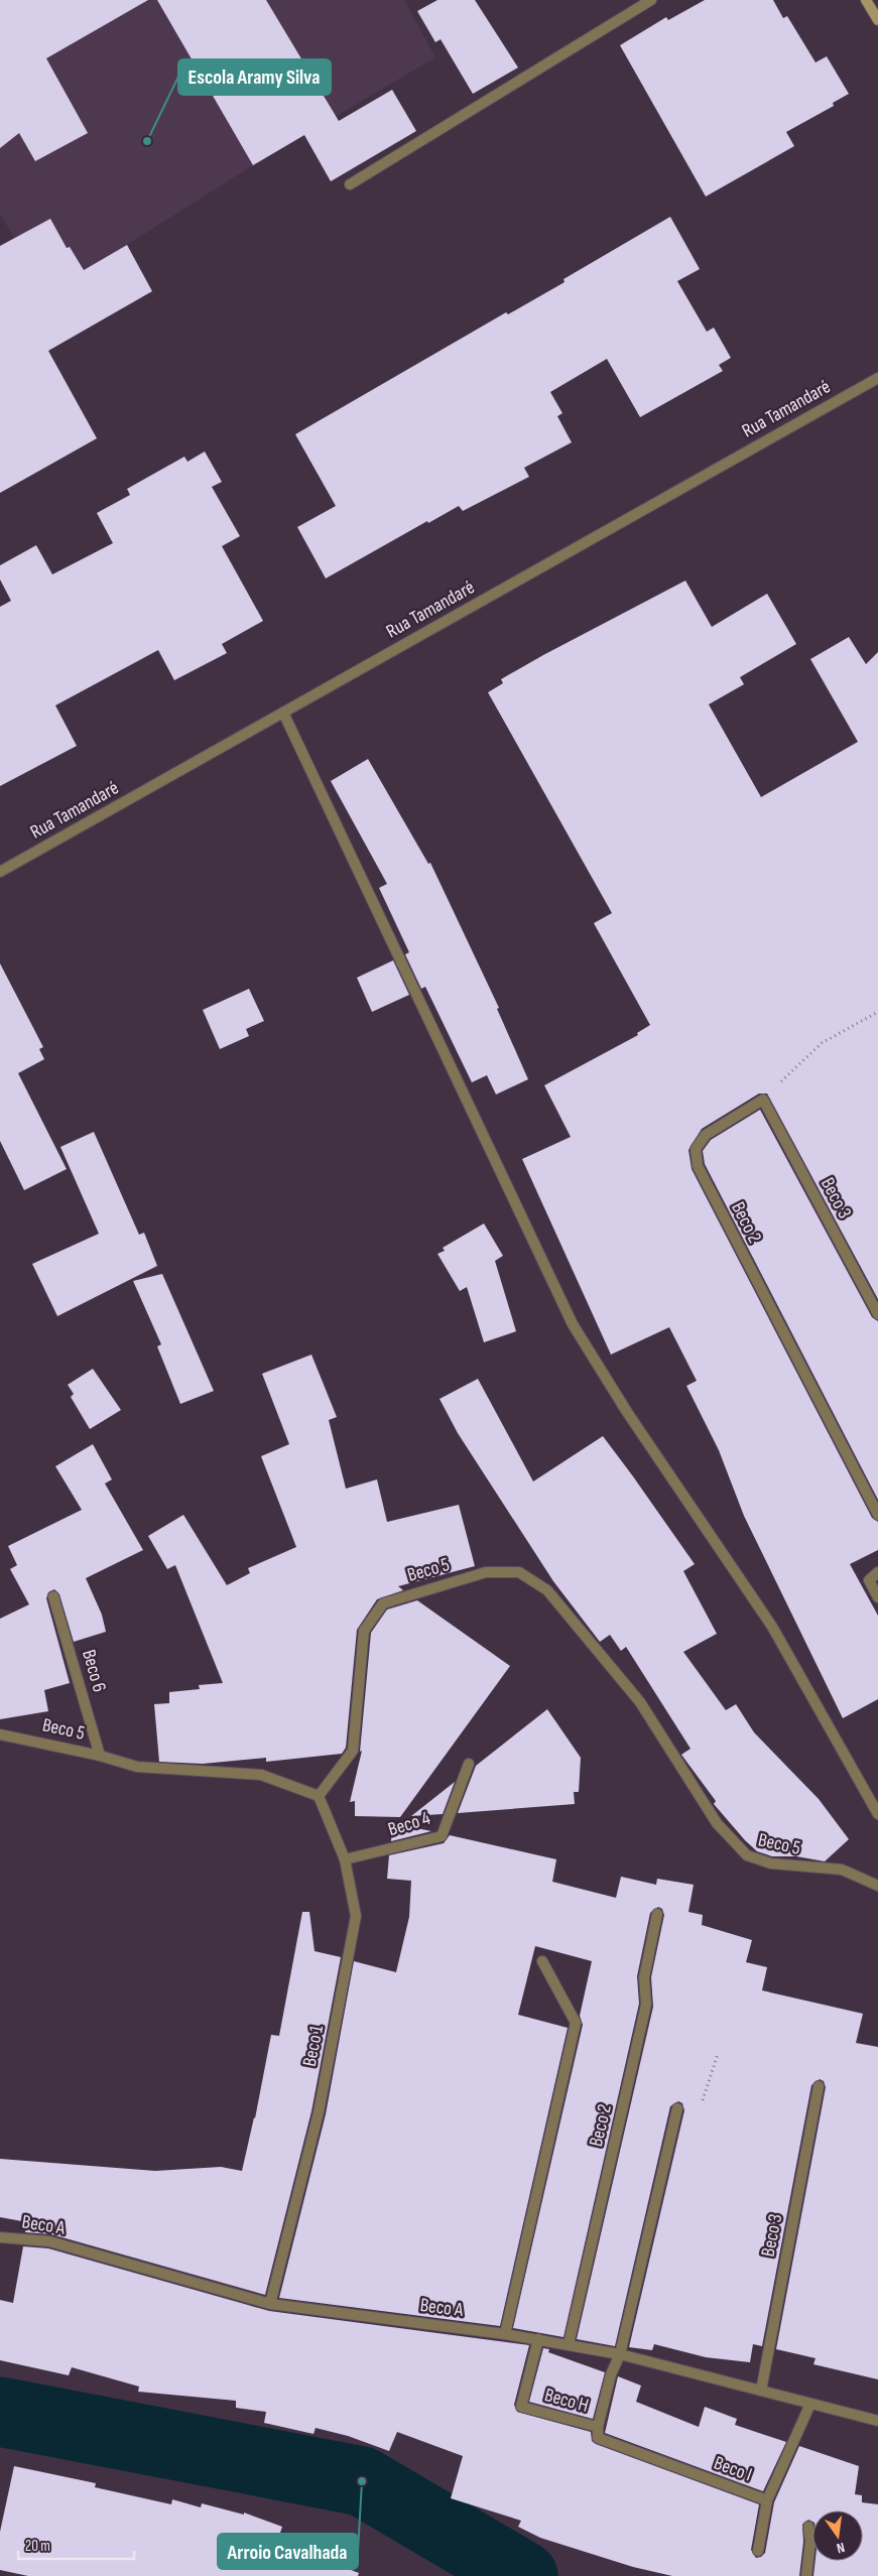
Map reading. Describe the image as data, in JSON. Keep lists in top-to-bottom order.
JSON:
{
  "streets": {
    "street": [
      "Rua Tamandaré",
      "Beco 3",
      "Beco 2",
      "Beco 5",
      "Beco 6",
      "Beco 4",
      "Beco 1",
      "Beco A",
      "Beco H",
      "Beco I"
    ]
  },
  "crossings": [
    ["Beco 3", "Beco 2"],
    ["Beco 3", "Beco A"],
    ["Beco 2", "Beco A"],
    ["Beco 5", "Beco 6"],
    ["Beco 5", "Beco 1"],
    ["Beco 4", "Beco 1"],
    ["Beco 1", "Beco A"],
    ["Beco A", "Beco H"],
    ["Beco A", "Beco I"],
    ["Beco H", "Beco I"]
  ],
  "places": ["Escola Aramy Silva", "Arroio Cavalhada"],
  "scale_bar": "20 m",
  "north": "bottom"
}
